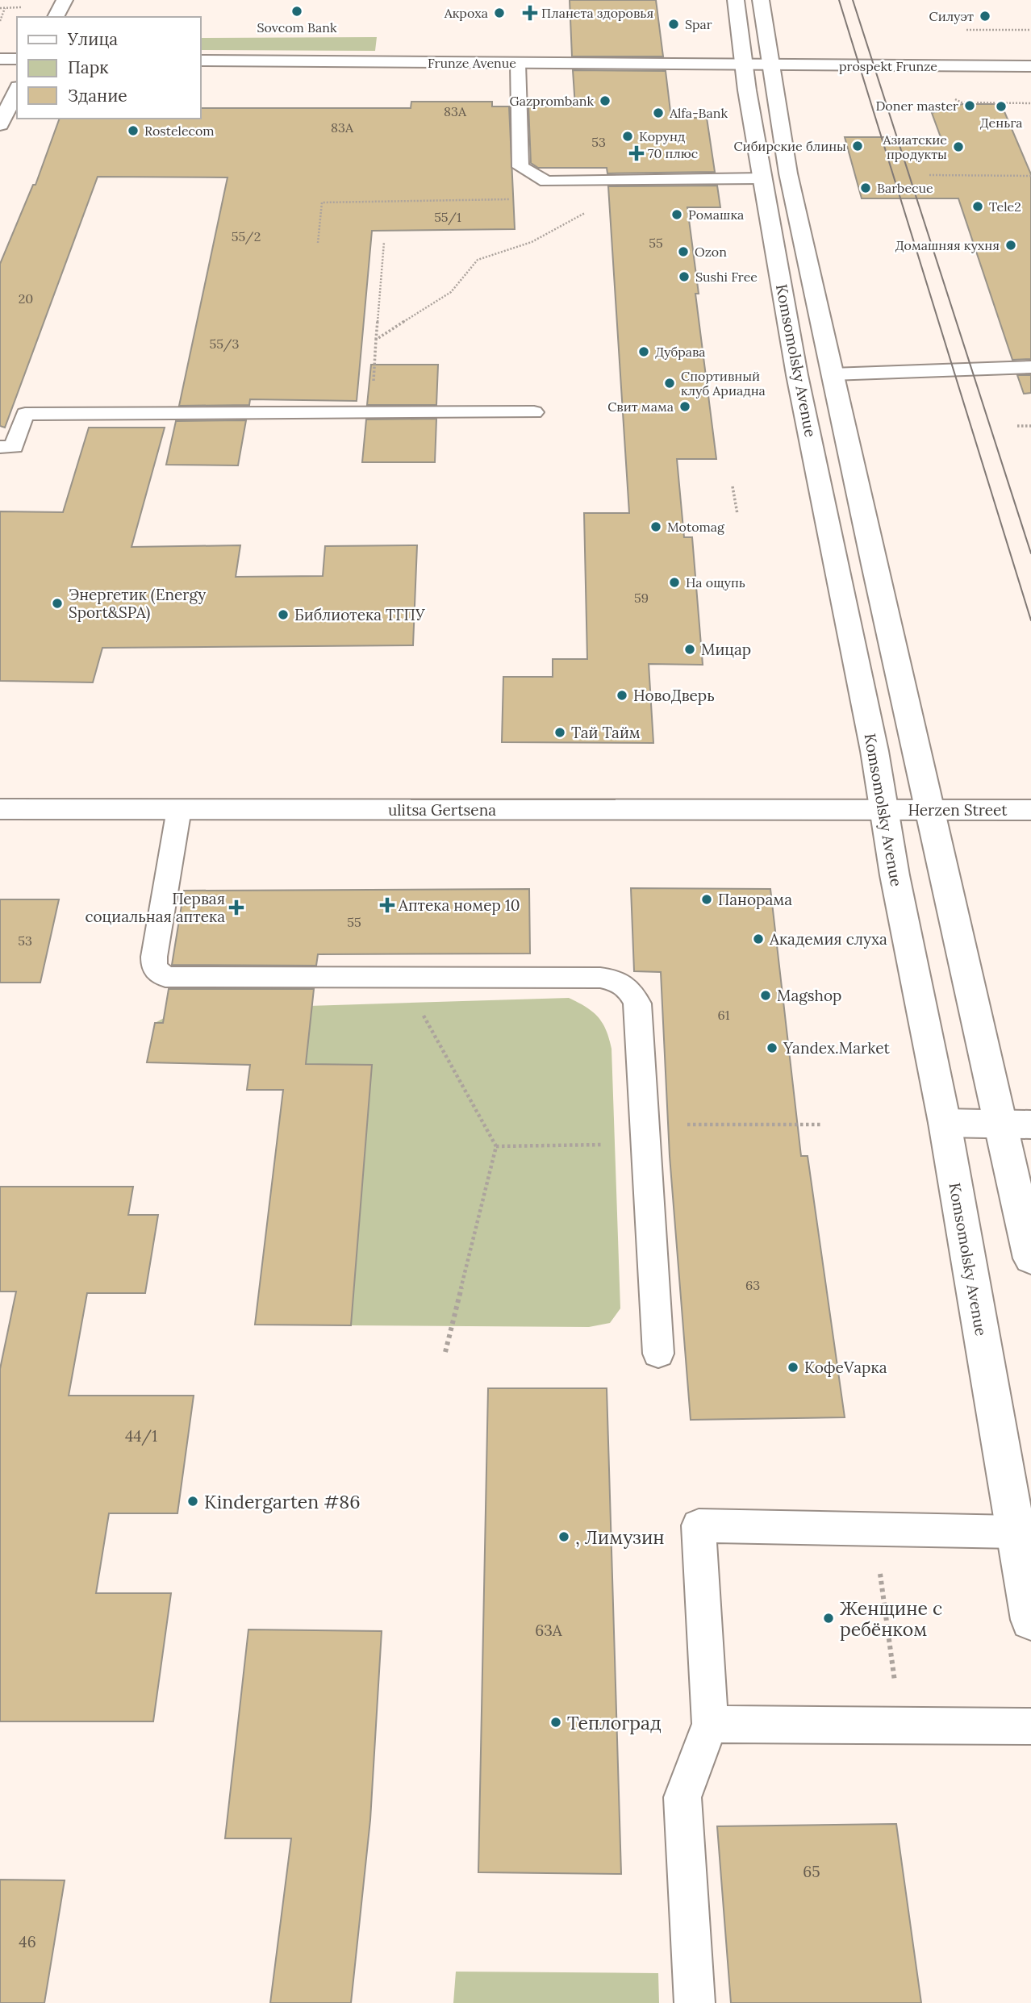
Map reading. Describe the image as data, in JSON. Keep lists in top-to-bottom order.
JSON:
{
  "streets": {
    "main road": [
      "Frunze Avenue",
      "prospekt Frunze",
      "Komsomolsky Avenue",
      "ulitsa Gertsena",
      "Herzen Street"
    ]
  },
  "crossings": [
    ["Frunze Avenue", "prospekt Frunze"],
    ["Frunze Avenue", "Komsomolsky Avenue"],
    ["prospekt Frunze", "Komsomolsky Avenue"],
    ["Komsomolsky Avenue", "ulitsa Gertsena"],
    ["Komsomolsky Avenue", "Herzen Street"],
    ["ulitsa Gertsena", "Herzen Street"]
  ],
  "places": {
    "other": [
      "Sovcom Bank",
      "Акроха",
      "Силуэт",
      "Spar",
      "Gazprombank",
      "Doner master",
      "Деньга",
      "Alfa-Bank",
      "Rostelecom",
      "Корунд",
      "Сибирские блины",
      "Азиатские продукты",
      "Barbecue",
      "Tele2",
      "Ромашка",
      "Домашняя кухня",
      "Ozon",
      "Sushi Free",
      "Дубрава",
      "Спортивный клуб Ариадна",
      "Свит мама",
      "Motomag",
      "На ощупь",
      "Энергетик (Energy Sport&SPA)",
      "Библиотека ТГПУ",
      "Мицар",
      "НовоДверь",
      "Тай Тайм",
      "Панорама",
      "Академия слуха",
      "Magshop",
      "Yandex.Market",
      "КофеVарка",
      "Kindergarten #86",
      ", Лимузин",
      "Женщине с ребёнком",
      "Теплоград"
    ],
    "health": [
      "Планета здоровья",
      "70 плюс",
      "Аптека номер 10",
      "Первая социальная аптека"
    ]
  },
  "house_numbers": [
    "83А",
    "83А",
    "53",
    "55/1",
    "55/2",
    "55",
    "20",
    "55/3",
    "59",
    "55",
    "53",
    "61",
    "63",
    "44/1",
    "63А",
    "65",
    "46"
  ],
  "legend": ["Улица", "Парк", "Здание"]
}
